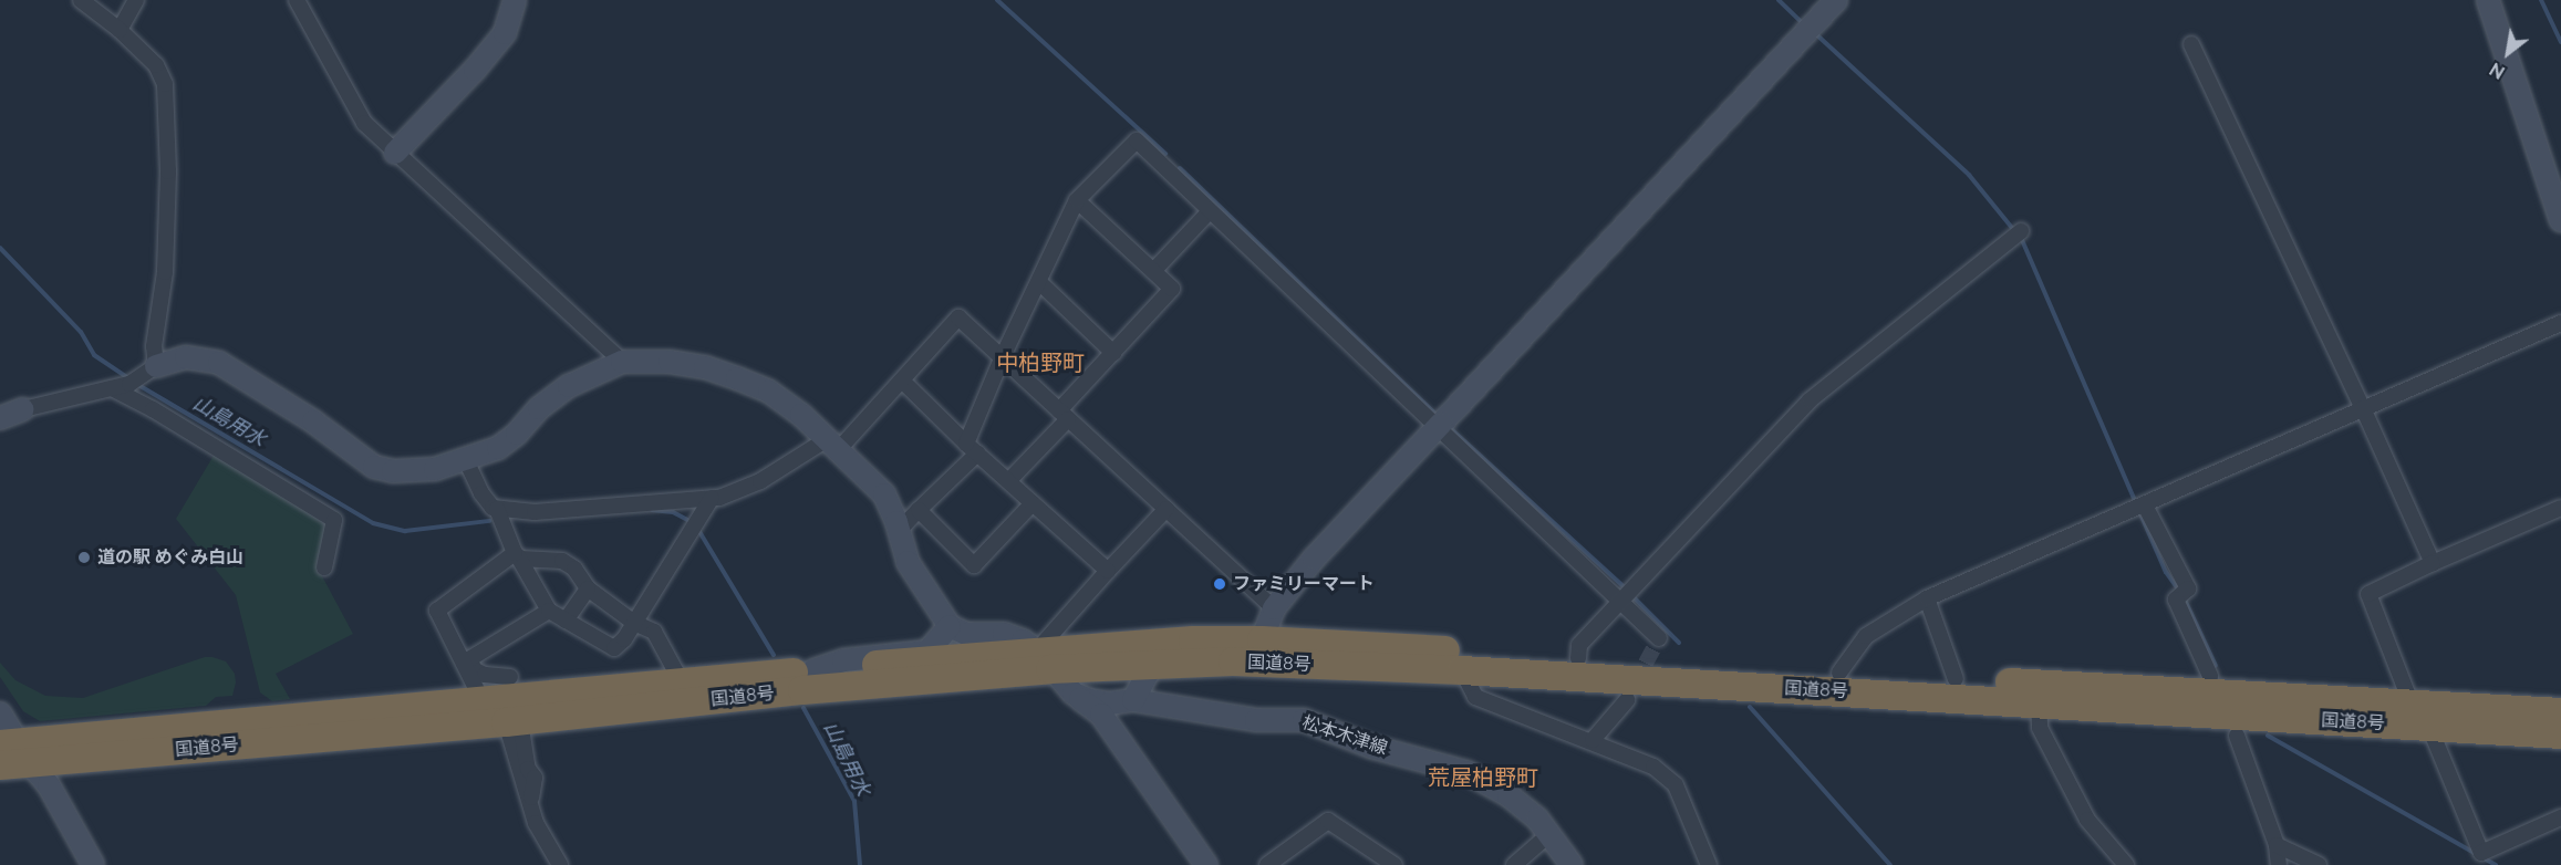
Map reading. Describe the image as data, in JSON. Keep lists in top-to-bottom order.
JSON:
{
  "streets": {
    "highway": ["国道8号"],
    "street": ["松本木津線"]
  },
  "districts": ["中柏野町", "荒屋柏野町"],
  "water": ["山島用水"],
  "places": ["道の駅 めぐみ白山", "ファミリーマート"],
  "north": "bottom left"
}
